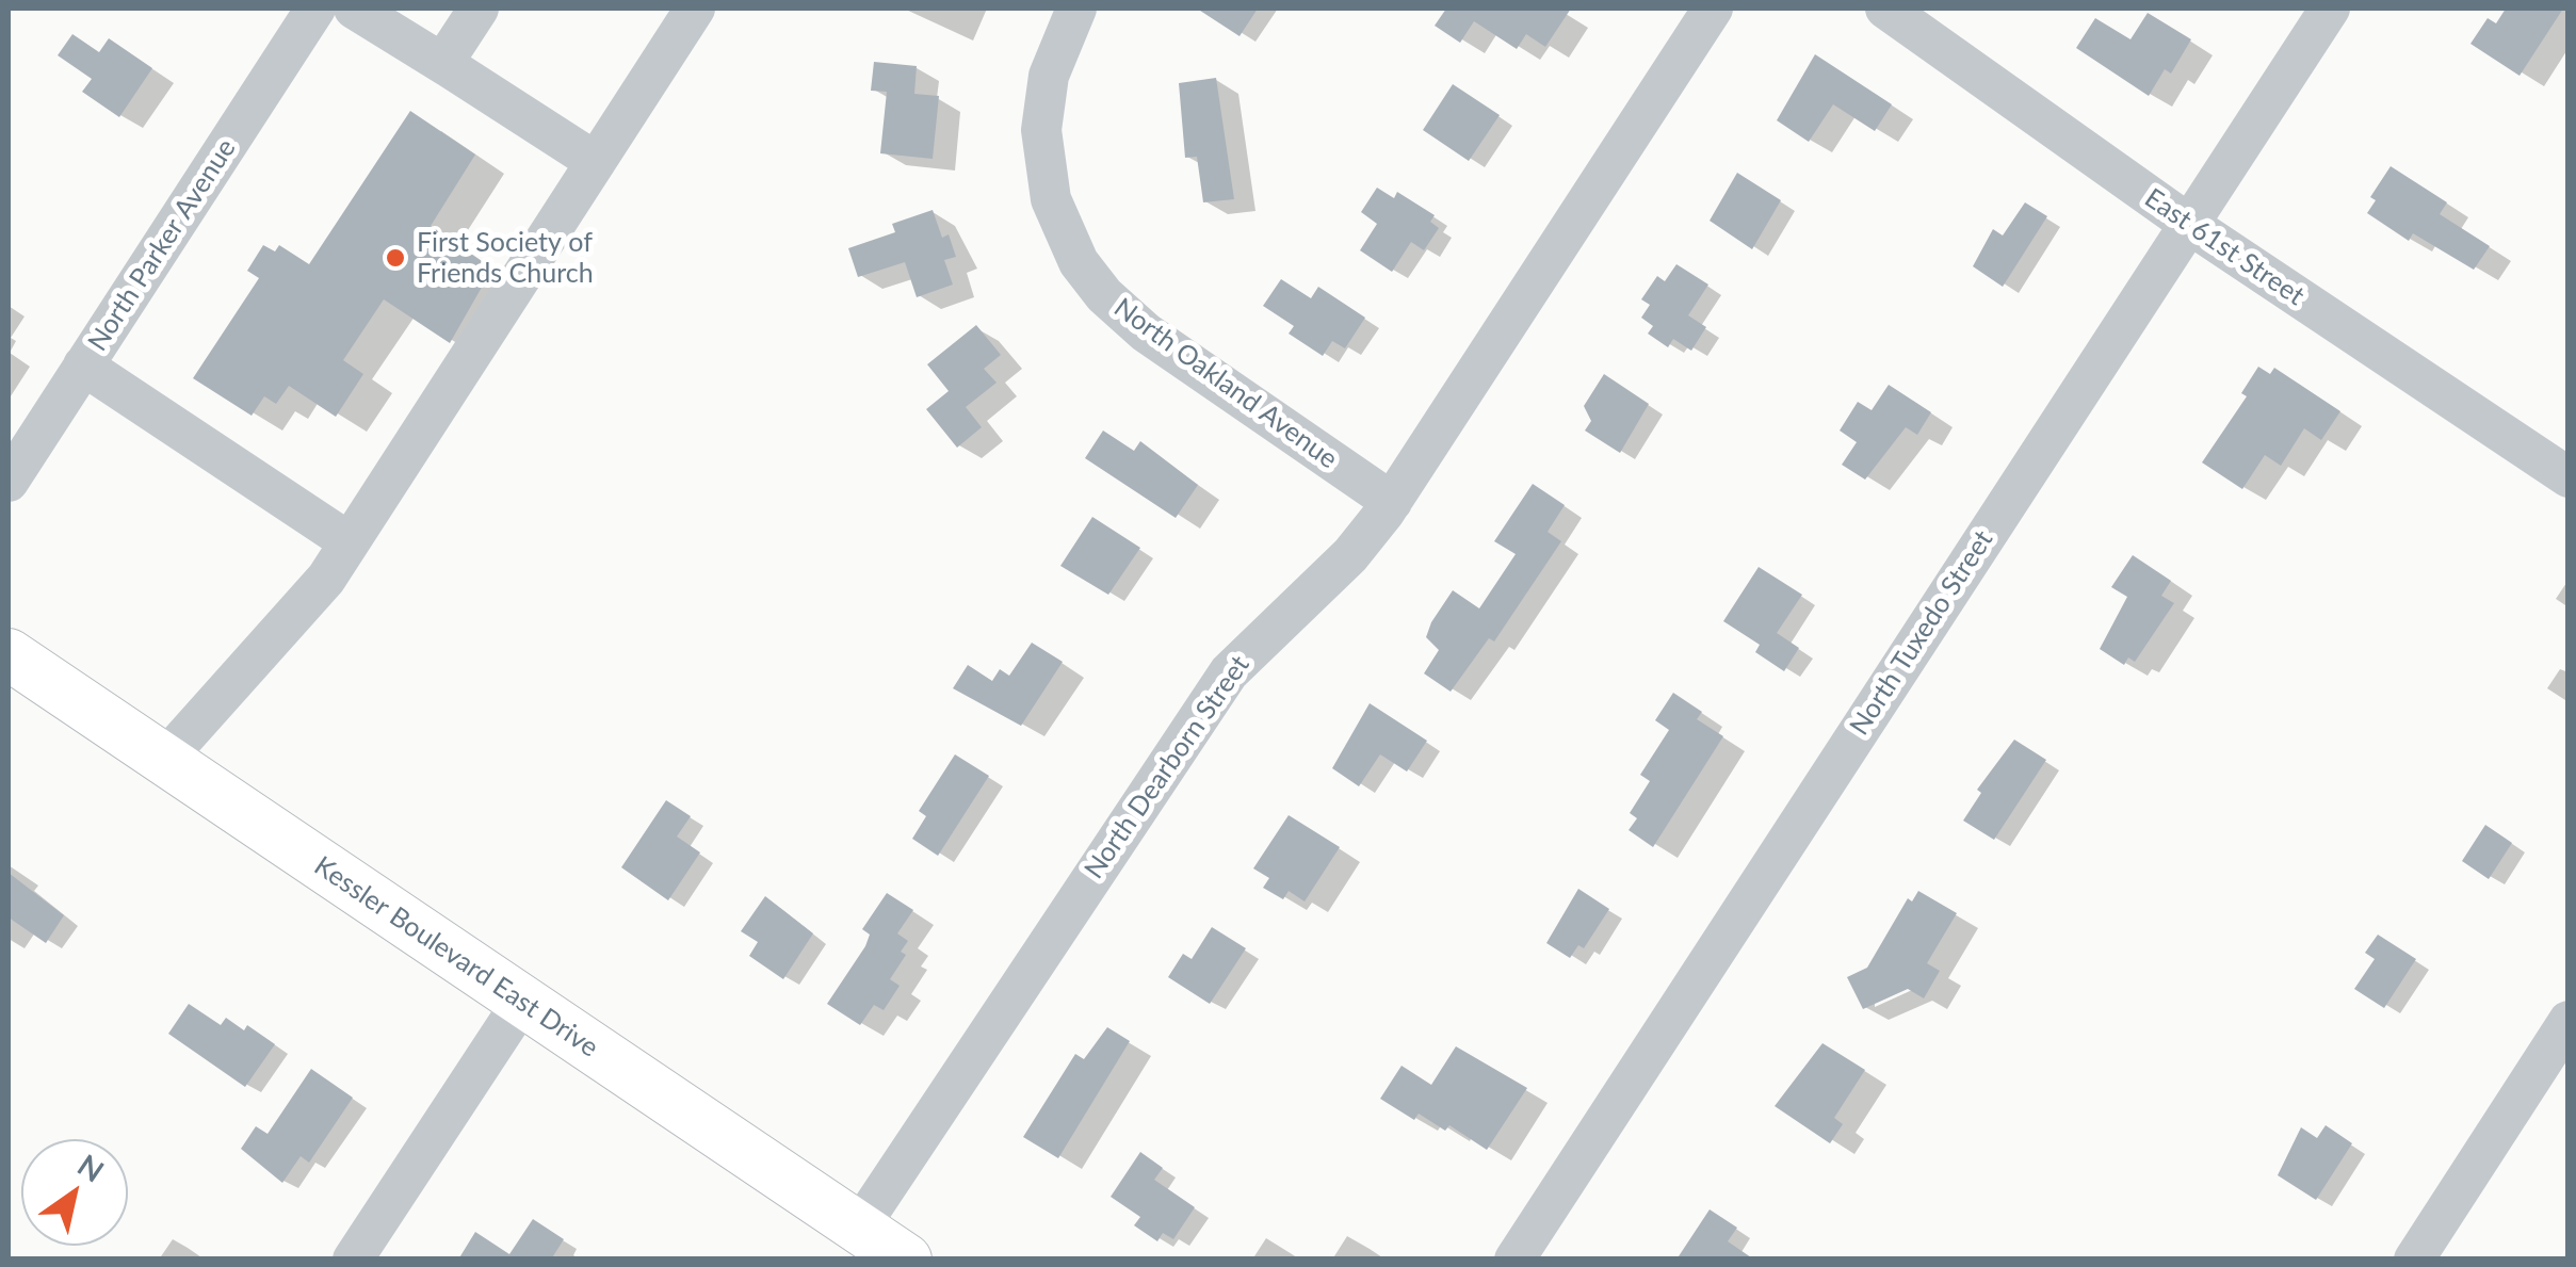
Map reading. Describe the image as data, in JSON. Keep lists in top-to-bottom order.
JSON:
{
  "streets": {
    "main road": ["Kessler Boulevard East Drive"],
    "street": [
      "North Parker Avenue",
      "East 61st Street",
      "North Oakland Avenue",
      "North Tuxedo Street",
      "North Dearborn Street"
    ]
  },
  "crossings": [
    ["East 61st Street", "North Tuxedo Street"],
    ["North Oakland Avenue", "North Dearborn Street"],
    ["North Dearborn Street", "Kessler Boulevard East Drive"]
  ],
  "places": ["First Society of Friends Church"],
  "north": "top right"
}
